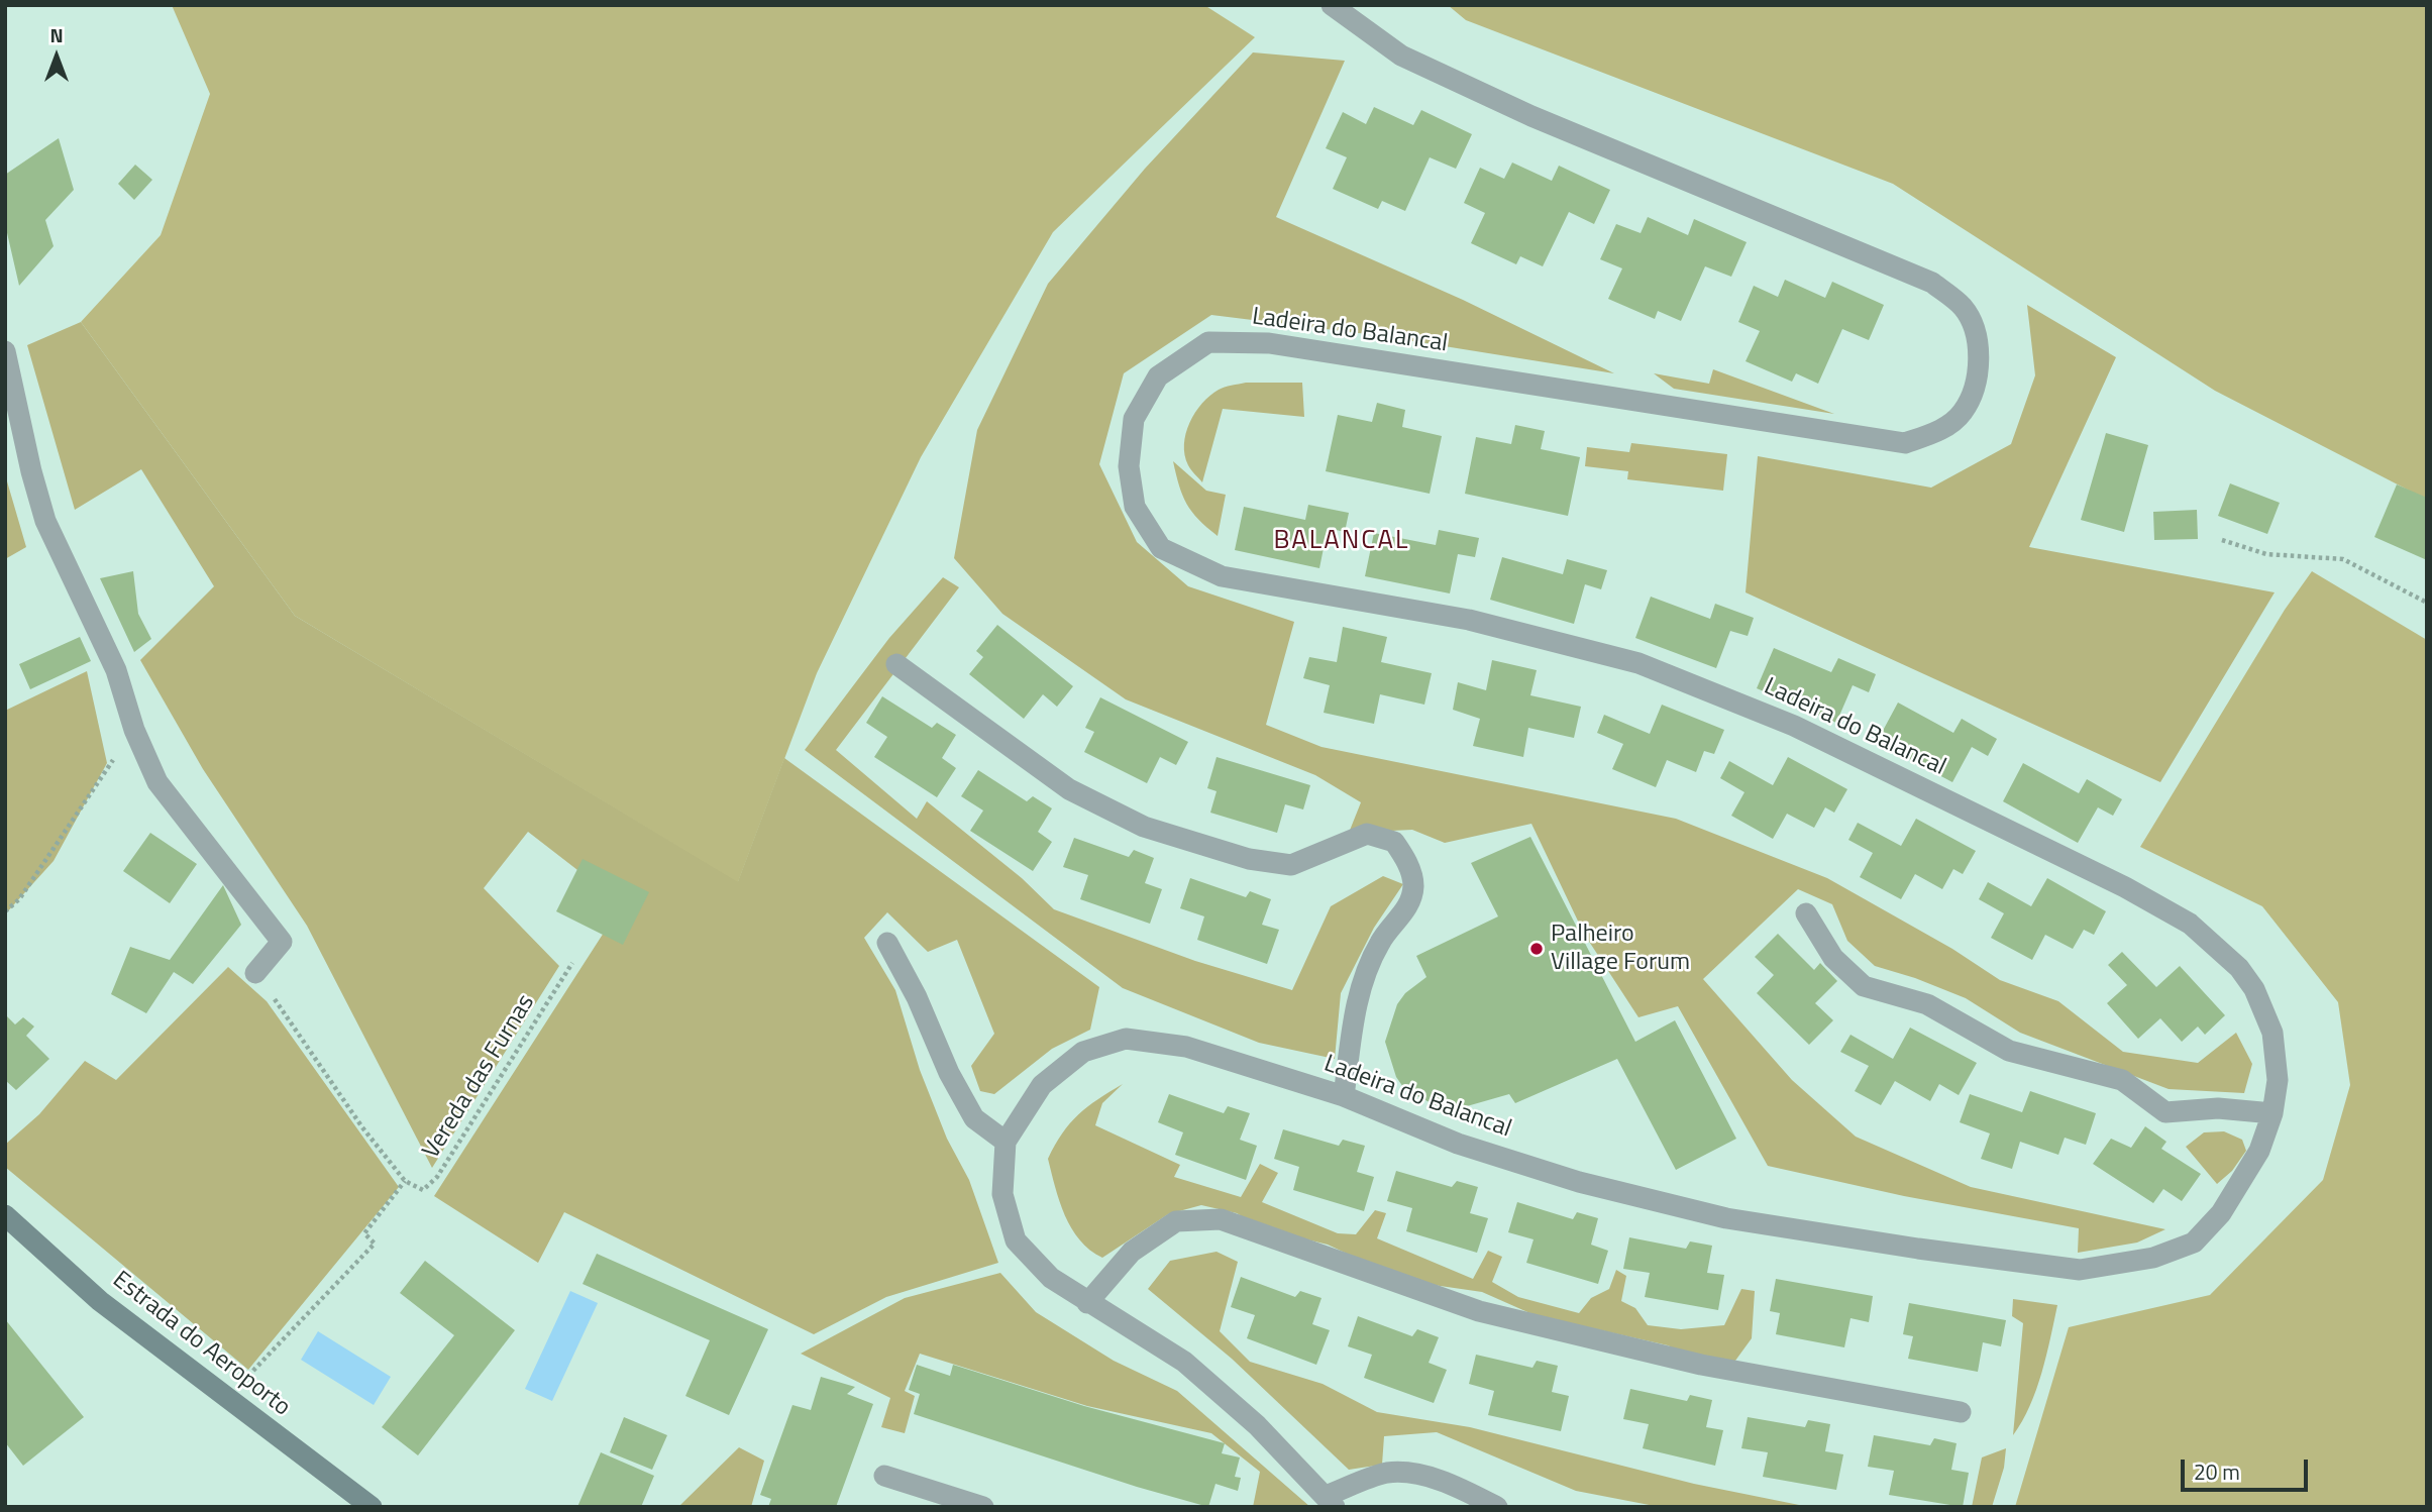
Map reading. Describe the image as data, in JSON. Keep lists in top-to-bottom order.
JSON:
{
  "streets": {
    "main road": ["Estrada do Aeroporto"],
    "street": ["Ladeira do Balancal"],
    "path": ["Vereda das Furnas"]
  },
  "districts": ["BALANCAL"],
  "places": ["Palheiro Village Forum"],
  "scale_bar": "20 m",
  "north": "top"
}
